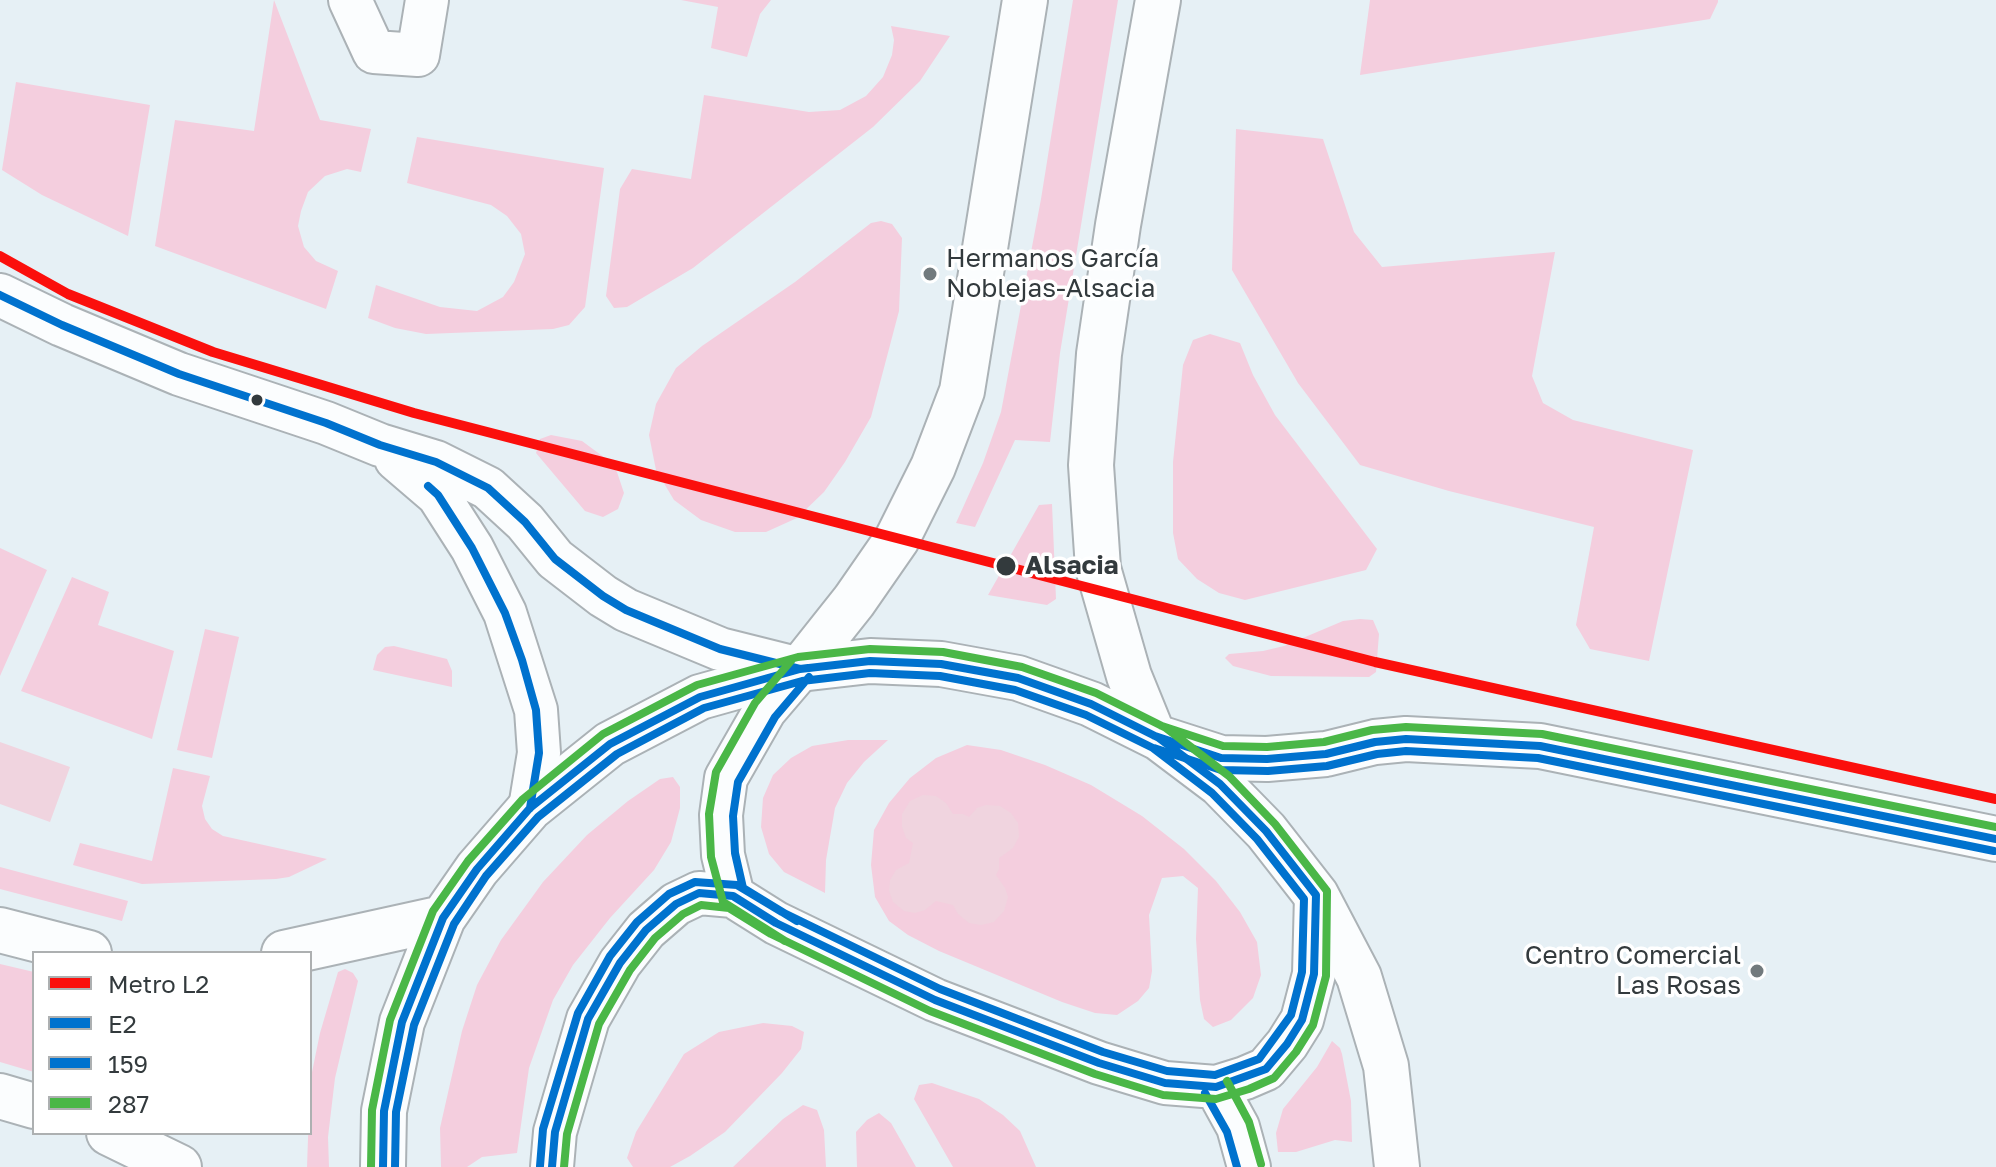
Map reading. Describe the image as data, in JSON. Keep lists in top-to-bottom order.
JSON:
{
  "places": ["Hermanos García Noblejas-Alsacia", "Alsacia", "Centro Comercial Las Rosas"],
  "lines": [
    "metro line L2",
    "transit line E2",
    "transit line 287",
    "transit line 159"
  ],
  "legend": [
    "Metro L2",
    "E2",
    "159",
    "287"
  ]
}
